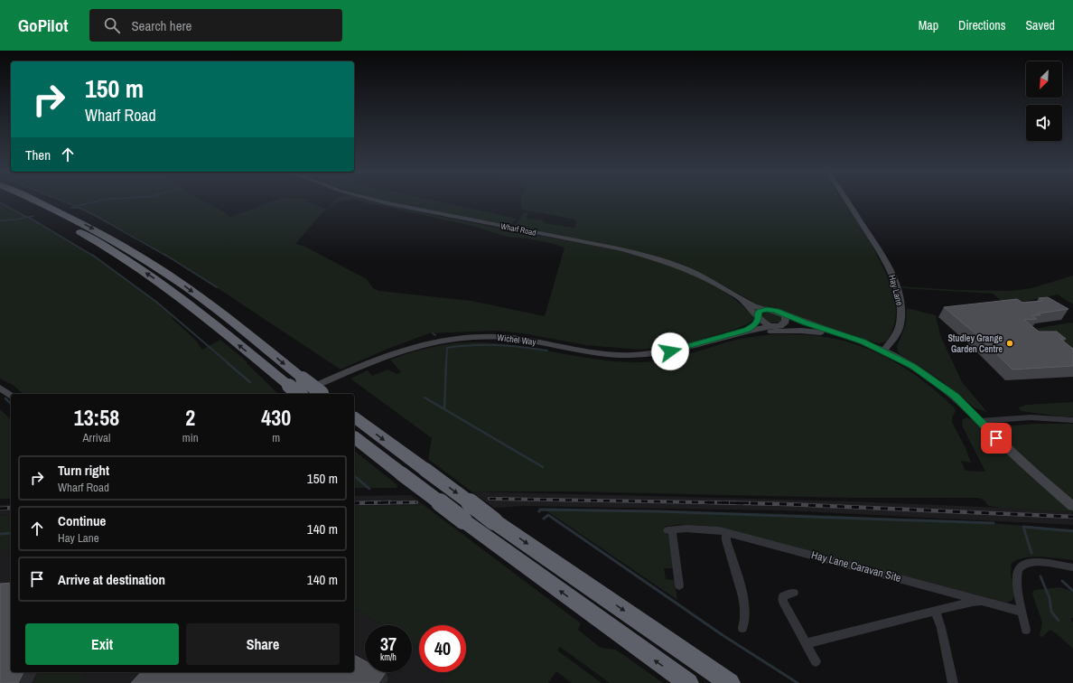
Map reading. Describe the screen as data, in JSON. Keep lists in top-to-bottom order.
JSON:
{
  "streets": {
    "main road": ["Wharf Road", "Hay Lane", "Wichel Way"],
    "street": ["Hay Lane Caravan Site"]
  },
  "crossings": [
    ["Wharf Road", "Hay Lane"],
    ["Wharf Road", "Wichel Way"]
  ],
  "places": ["Studley Grange Garden Centre"],
  "north": "bottom left",
  "page": {
    "header": "GoPilot",
    "search": "Search here",
    "nav": ["Map", "Directions", "Saved"],
    "turn": ["150 m", "Wharf Road"],
    "then": "Then",
    "eta": [
      "13:58",
      "Arrival",
      "2",
      "min",
      "430",
      "m"
    ],
    "list": [
      {
        "name": "Turn right",
        "note": "Wharf Road",
        "value": "150 m"
      },
      {
        "name": "Continue",
        "note": "Hay Lane",
        "value": "140 m"
      },
      {
        "name": "Arrive at destination",
        "value": "140 m"
      }
    ],
    "buttons": ["Exit", "Share"],
    "speed": "37 km/h",
    "limit": "40"
  }
}
